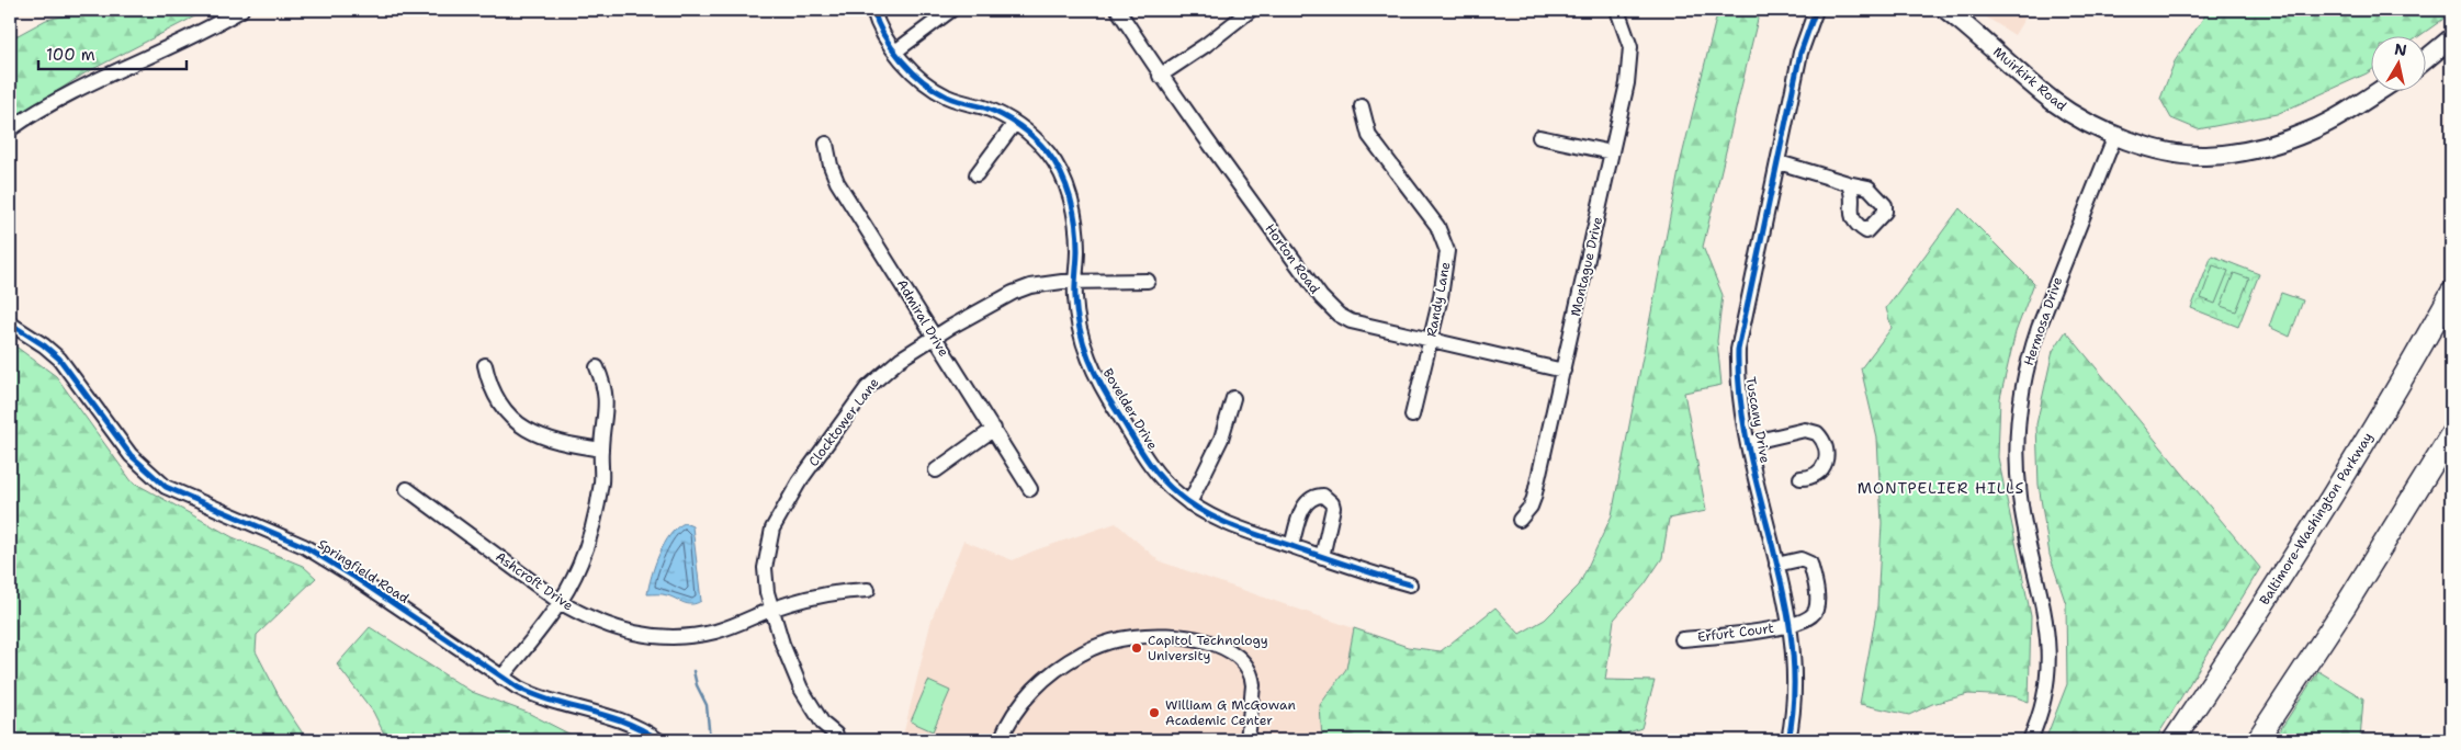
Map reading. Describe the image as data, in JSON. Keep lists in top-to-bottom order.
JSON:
{
  "streets": {
    "highway": ["Baltimore-Washington Parkway"],
    "main road": ["Muirkirk Road"],
    "street": [
      "Horton Road",
      "Montague Drive",
      "Randy Lane",
      "Admiral Drive",
      "Hermosa Drive",
      "Bovelder Drive",
      "Tuscany Drive",
      "Clocktower Lane",
      "Springfield Road",
      "Ashcroft Drive",
      "Erfurt Court"
    ]
  },
  "crossings": [
    ["Muirkirk Road", "Hermosa Drive"],
    ["Horton Road", "Montague Drive"],
    ["Horton Road", "Randy Lane"],
    ["Admiral Drive", "Clocktower Lane"],
    ["Bovelder Drive", "Clocktower Lane"],
    ["Tuscany Drive", "Erfurt Court"],
    ["Clocktower Lane", "Ashcroft Drive"]
  ],
  "districts": ["MONTPELIER HILLS"],
  "places": ["Capitol Technology University", "William G McGowan Academic Center"],
  "scale_bar": "100 m",
  "north": "top"
}
